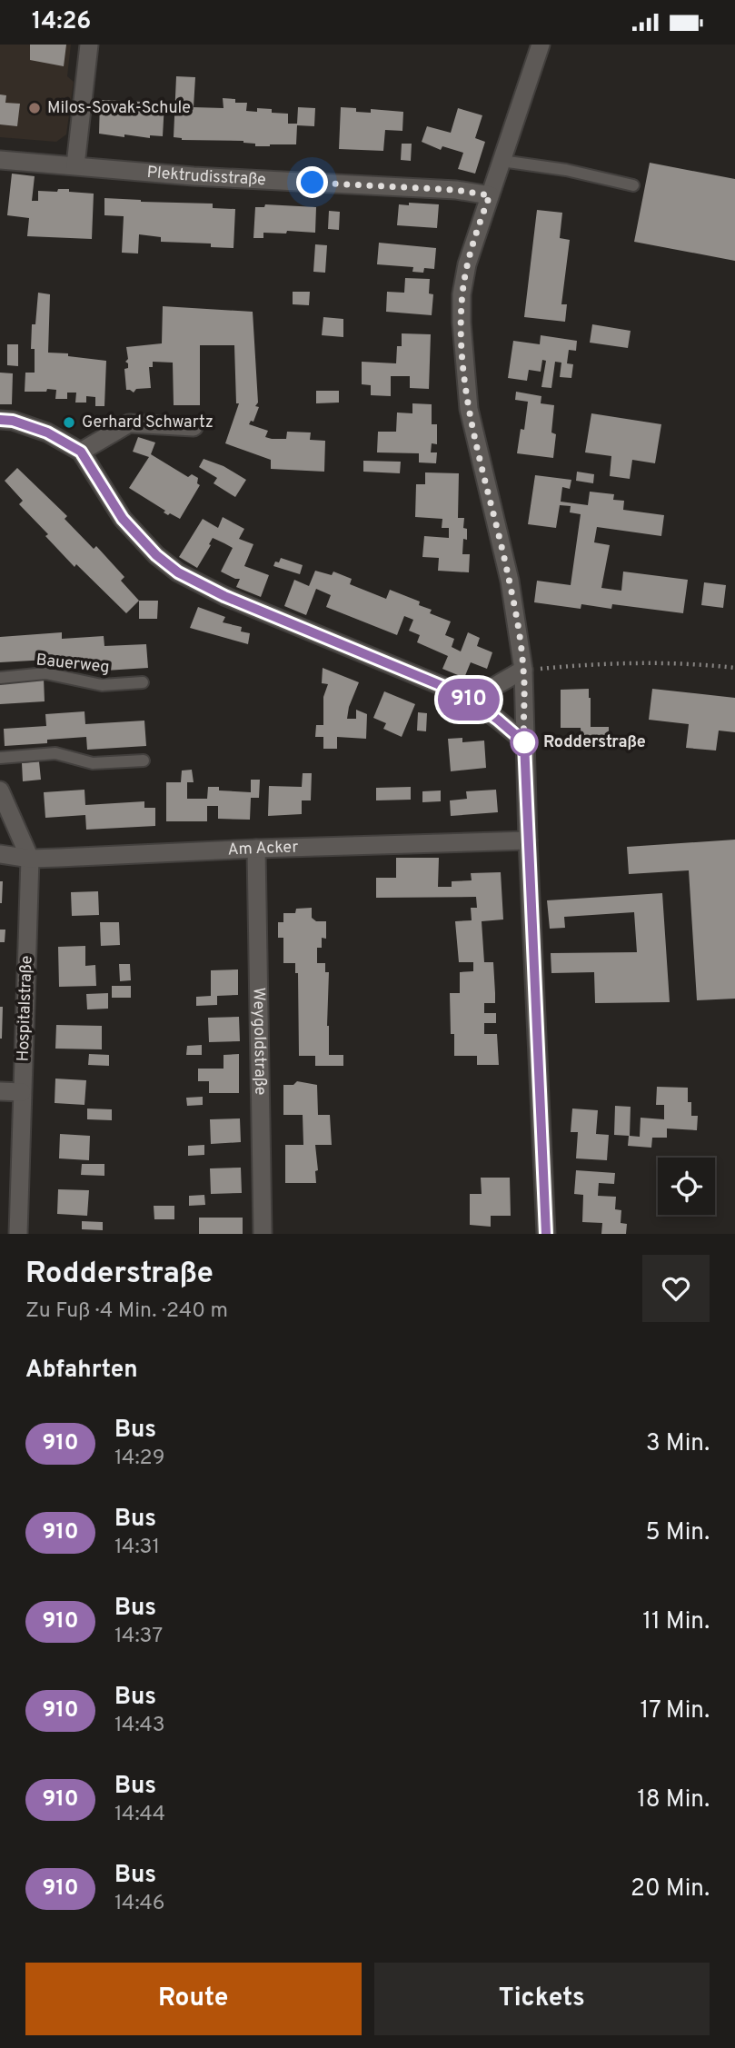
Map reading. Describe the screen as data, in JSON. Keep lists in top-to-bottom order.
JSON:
{
  "streets": {
    "street": [
      "Plektrudisstraße",
      "Am Acker",
      "Hospitalstraße",
      "Weygoldstraße"
    ],
    "lane": ["Bauerweg"]
  },
  "crossings": [
    ["Am Acker", "Hospitalstraße"],
    ["Am Acker", "Weygoldstraße"]
  ],
  "places": ["Milos-Sovak-Schule", "Gerhard Schwartz", "Rodderstraße"],
  "lines": ["bus line 910"],
  "page": {
    "status": "14:26",
    "on_map": "910",
    "heading": [
      ["Rodderstraße", "Zu Fuß · 4 Min. · 240 m"],
      "Abfahrten"
    ],
    "list": [
      {
        "mark": "910",
        "name": "Bus",
        "note": "14:29",
        "value": "3 Min."
      },
      {
        "mark": "910",
        "name": "Bus",
        "note": "14:31",
        "value": "5 Min."
      },
      {
        "mark": "910",
        "name": "Bus",
        "note": "14:37",
        "value": "11 Min."
      },
      {
        "mark": "910",
        "name": "Bus",
        "note": "14:43",
        "value": "17 Min."
      },
      {
        "mark": "910",
        "name": "Bus",
        "note": "14:44",
        "value": "18 Min."
      },
      {
        "mark": "910",
        "name": "Bus",
        "note": "14:46",
        "value": "20 Min."
      }
    ],
    "buttons": ["Route", "Tickets"]
  }
}
